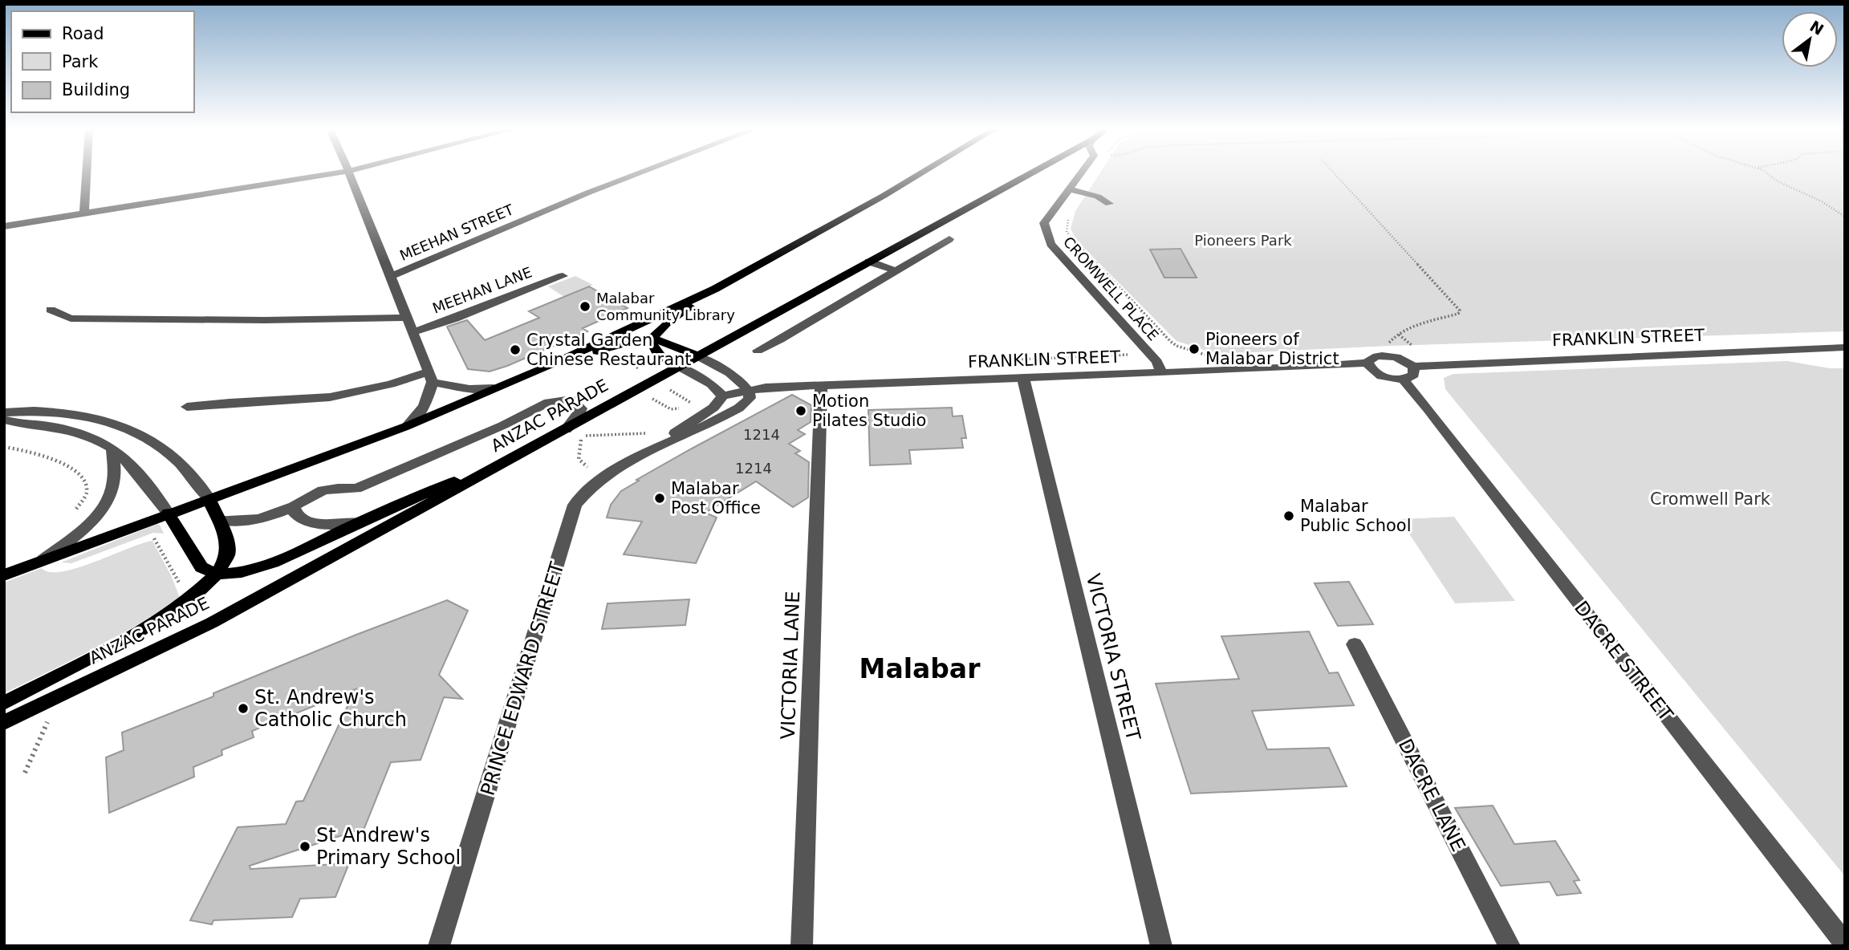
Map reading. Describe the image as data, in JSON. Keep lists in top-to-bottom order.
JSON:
{
  "streets": {
    "main road": ["ANZAC PARADE"],
    "street": [
      "MEEHAN STREET",
      "CROMWELL PLACE",
      "MEEHAN LANE",
      "FRANKLIN STREET",
      "VICTORIA STREET",
      "DACRE STREET",
      "VICTORIA LANE",
      "PRINCE EDWARD STREET",
      "DACRE LANE"
    ]
  },
  "crossings": [
    ["CROMWELL PLACE", "FRANKLIN STREET"],
    ["FRANKLIN STREET", "VICTORIA STREET"],
    ["FRANKLIN STREET", "DACRE STREET"],
    ["FRANKLIN STREET", "VICTORIA LANE"],
    ["FRANKLIN STREET", "PRINCE EDWARD STREET"]
  ],
  "districts": ["Malabar"],
  "parks": ["Pioneers Park", "Cromwell Park"],
  "places": [
    "Malabar Community Library",
    "Pioneers of Malabar District",
    "Crystal Garden Chinese Restaurant",
    "Motion Pilates Studio",
    "Malabar Post Office",
    "Malabar Public School",
    "St. Andrew's Catholic Church",
    "St Andrew's Primary School"
  ],
  "house_numbers": ["1214", "1214"],
  "legend": ["Road", "Park", "Building"],
  "north": "top right"
}
